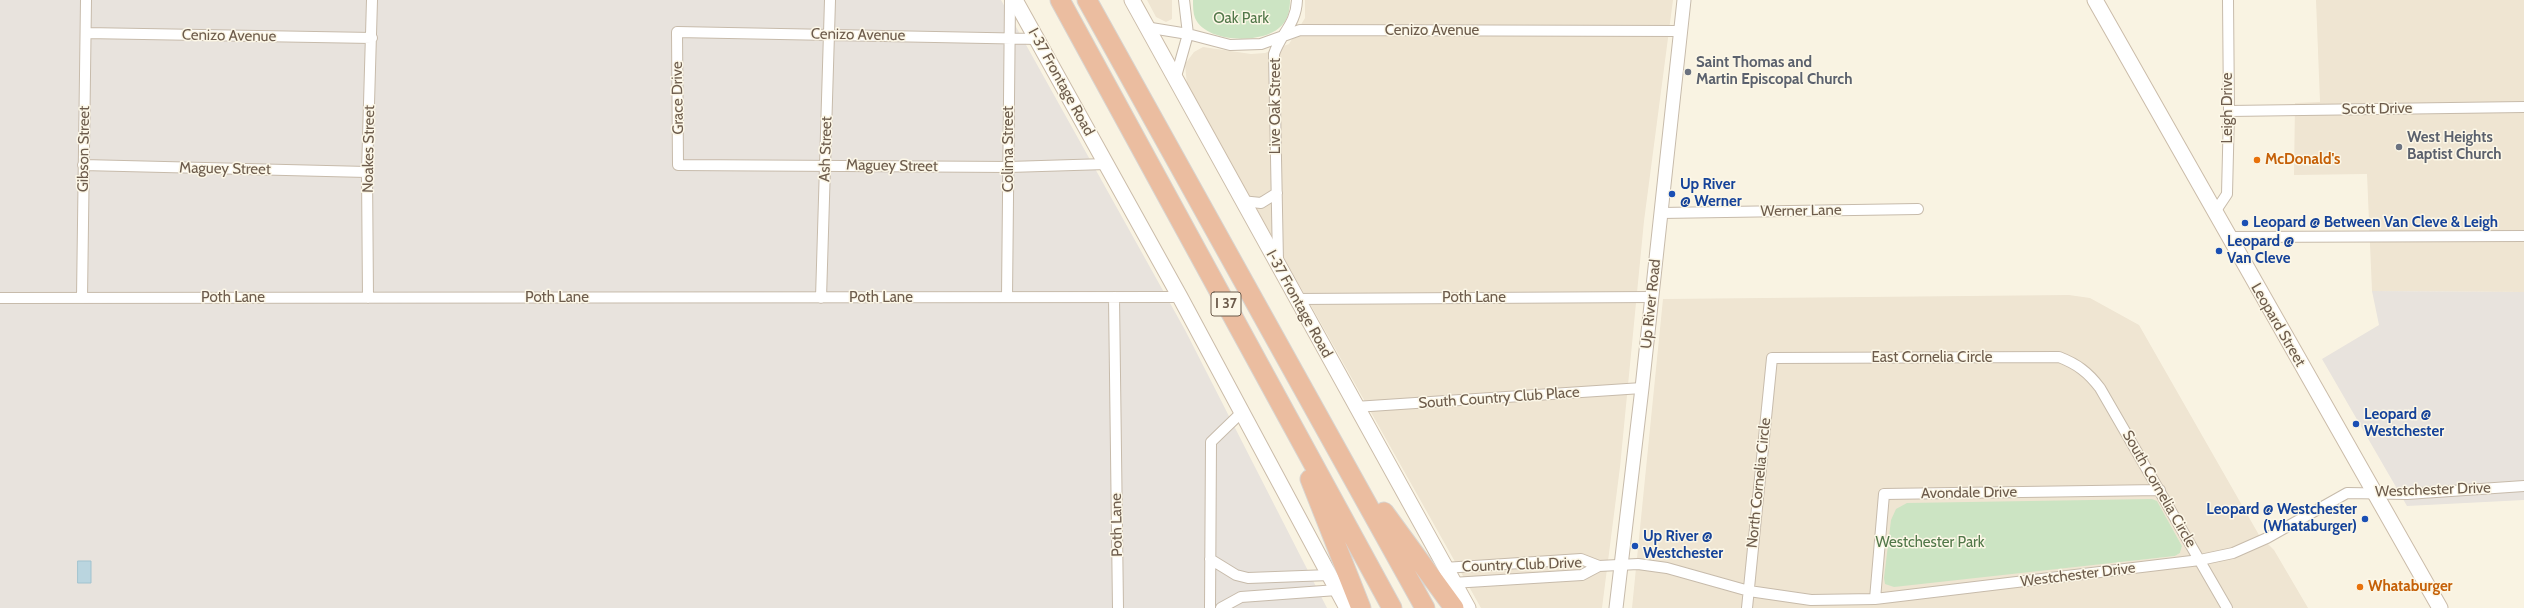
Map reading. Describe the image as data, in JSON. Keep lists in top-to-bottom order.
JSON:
{
  "streets": {
    "highway": ["I 37"],
    "main road": ["I-37 Frontage Road", "Leopard Street"],
    "street": [
      "Cenizo Avenue",
      "Grace Drive",
      "Live Oak Street",
      "Leigh Drive",
      "Scott Drive",
      "Gibson Street",
      "Noakes Street",
      "Ash Street",
      "Colima Street",
      "Maguey Street",
      "Werner Lane",
      "Poth Lane",
      "Up River Road",
      "East Cornelia Circle",
      "South Country Club Place",
      "North Cornelia Circle",
      "South Cornelia Circle",
      "Westchester Drive",
      "Avondale Drive",
      "Country Club Drive"
    ]
  },
  "crossings": [
    ["Cenizo Avenue", "I-37 Frontage Road"],
    ["Cenizo Avenue", "Grace Drive"],
    ["Cenizo Avenue", "Live Oak Street"],
    ["Cenizo Avenue", "Gibson Street"],
    ["Cenizo Avenue", "Noakes Street"],
    ["Cenizo Avenue", "Ash Street"],
    ["Cenizo Avenue", "Colima Street"],
    ["Cenizo Avenue", "Up River Road"],
    ["I-37 Frontage Road", "Live Oak Street"],
    ["I-37 Frontage Road", "Maguey Street"],
    ["I-37 Frontage Road", "Poth Lane"],
    ["I-37 Frontage Road", "South Country Club Place"],
    ["I-37 Frontage Road", "Country Club Drive"],
    ["Grace Drive", "Maguey Street"],
    ["Leigh Drive", "Scott Drive"],
    ["Leigh Drive", "Leopard Street"],
    ["Gibson Street", "Maguey Street"],
    ["Gibson Street", "Poth Lane"],
    ["Noakes Street", "Maguey Street"],
    ["Noakes Street", "Poth Lane"],
    ["Ash Street", "Maguey Street"],
    ["Ash Street", "Poth Lane"],
    ["Colima Street", "Maguey Street"],
    ["Colima Street", "Poth Lane"],
    ["Werner Lane", "Up River Road"],
    ["Poth Lane", "Up River Road"],
    ["Up River Road", "South Country Club Place"],
    ["Up River Road", "Westchester Drive"],
    ["Up River Road", "Country Club Drive"],
    ["Leopard Street", "Westchester Drive"],
    ["East Cornelia Circle", "North Cornelia Circle"],
    ["East Cornelia Circle", "South Cornelia Circle"],
    ["North Cornelia Circle", "Westchester Drive"],
    ["South Cornelia Circle", "Westchester Drive"],
    ["South Cornelia Circle", "Avondale Drive"],
    ["Westchester Drive", "Avondale Drive"],
    ["Westchester Drive", "Country Club Drive"]
  ],
  "parks": ["Oak Park", "Westchester Park"],
  "places": [
    "Saint Thomas and Martin Episcopal Church",
    "West Heights Baptist Church",
    "McDonald's",
    "Up River @ Werner",
    "Leopard @ Between Van Cleve & Leigh",
    "Leopard @ Van Cleve",
    "Leopard @ Westchester",
    "Leopard @ Westchester (Whataburger)",
    "Up River @ Westchester",
    "Whataburger"
  ]
}
